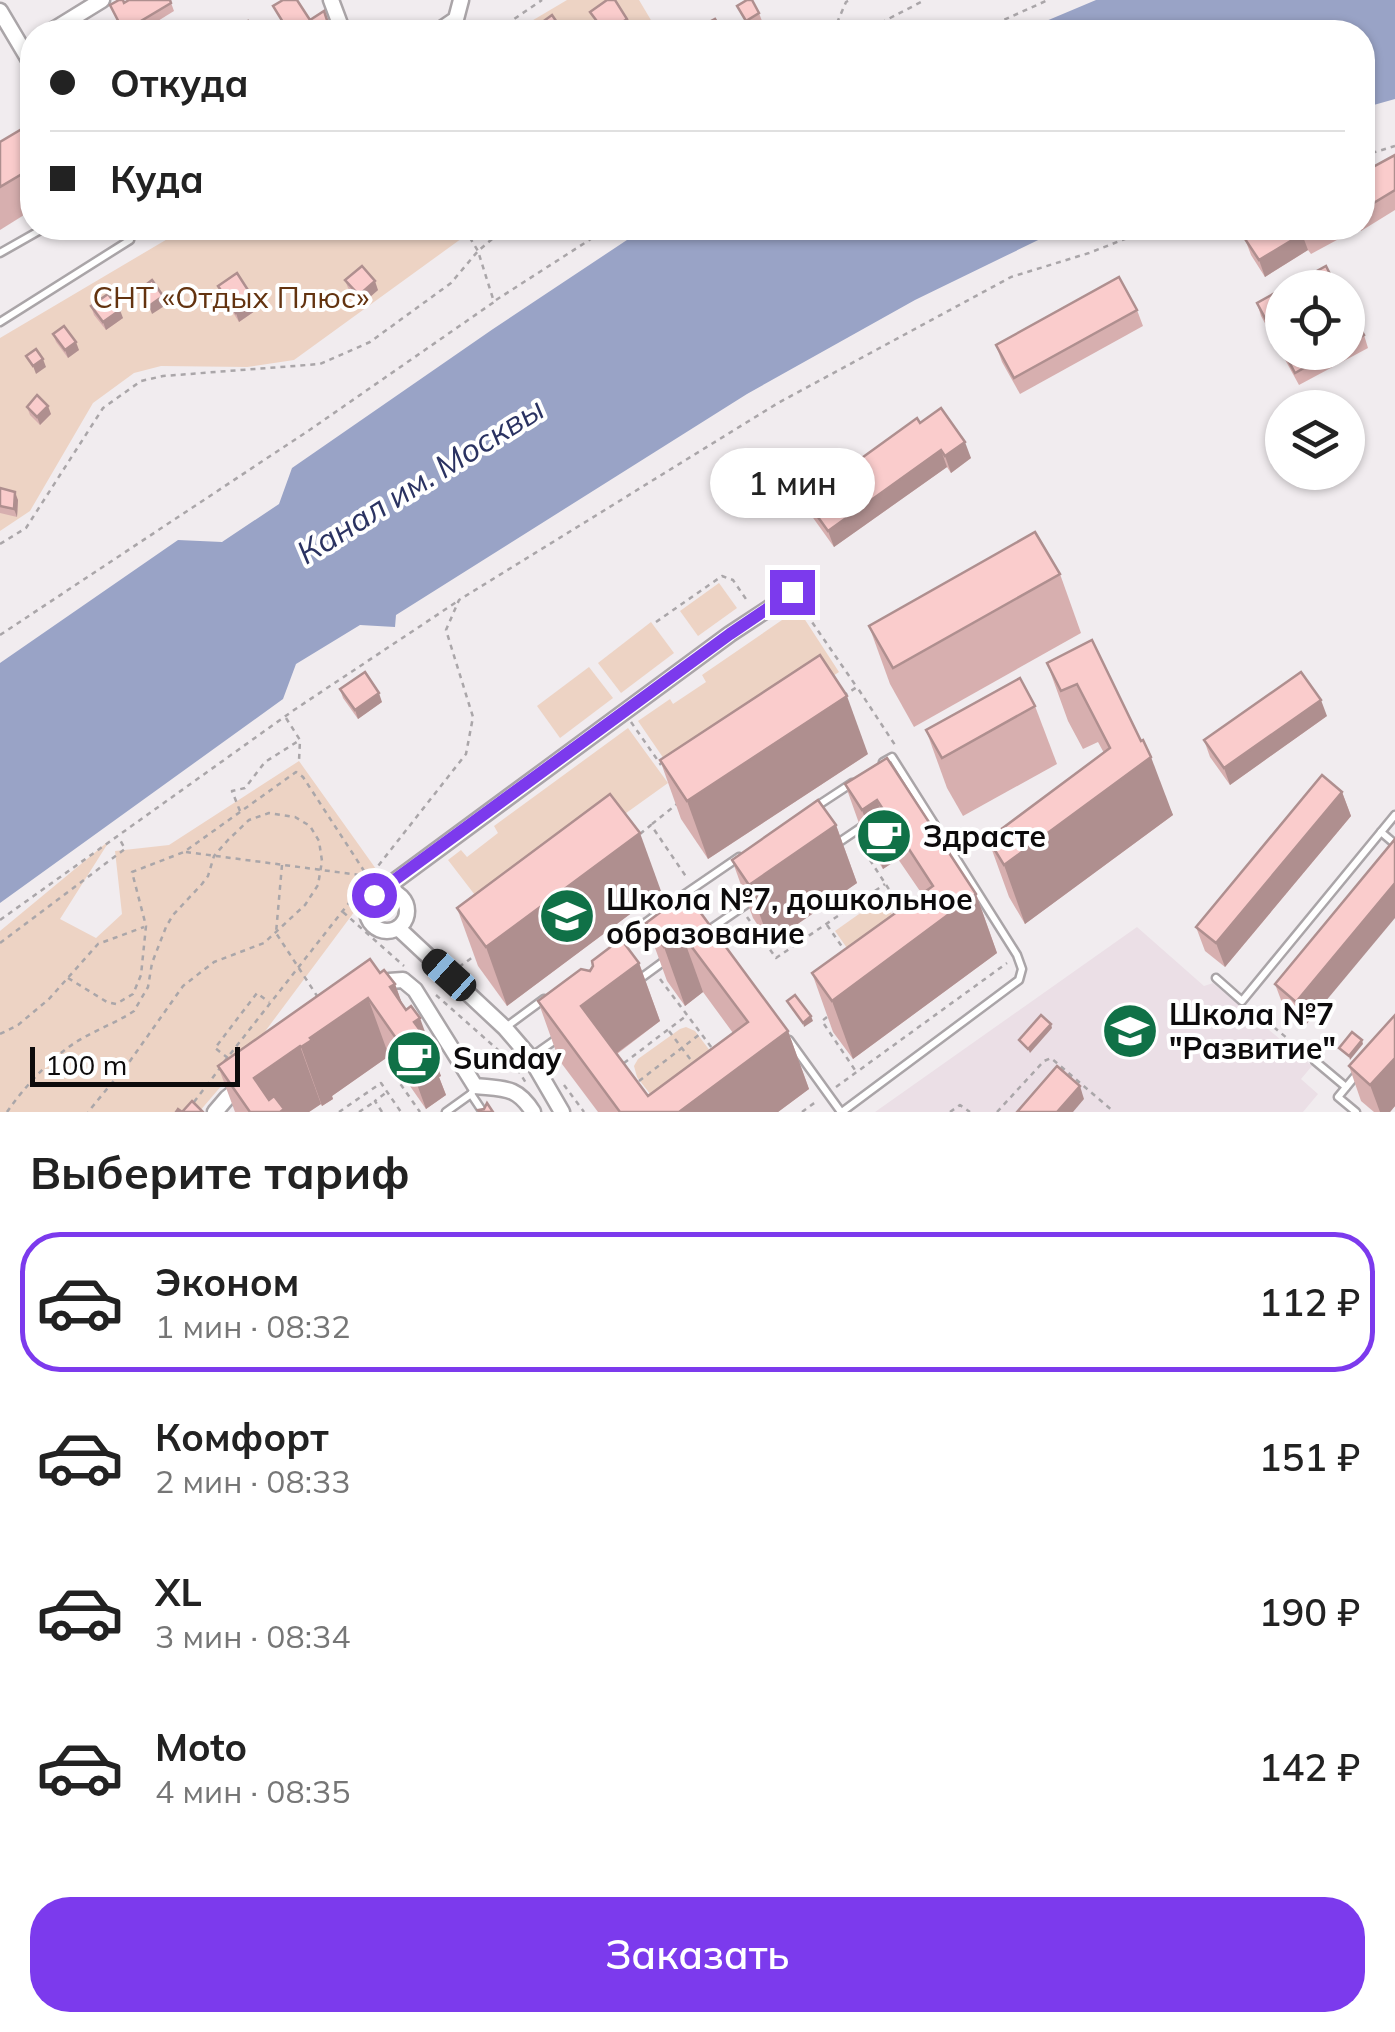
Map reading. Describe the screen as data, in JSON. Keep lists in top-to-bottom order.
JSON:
{
  "water": ["Канал им. Москвы"],
  "parks": ["СНТ «Отдых Плюс»"],
  "places": {
    "cafe": ["Здрасте", "Sunday"],
    "school or university": ["Школа №7, дошкольное образование", "Школа №7 \"Развитие\""]
  },
  "scale_bar": "100 m",
  "page": {
    "banner": ["Откуда", "Куда"],
    "bubble": "1 мин",
    "scale": "100 m",
    "heading": "Выберите тариф",
    "list": [
      {
        "name": "Эконом",
        "note": "1 мин · 08:32",
        "value": "112 ₽"
      },
      {
        "name": "Комфорт",
        "note": "2 мин · 08:33",
        "value": "151 ₽"
      },
      {
        "name": "XL",
        "note": "3 мин · 08:34",
        "value": "190 ₽"
      },
      {
        "name": "Moto",
        "note": "4 мин · 08:35",
        "value": "142 ₽"
      }
    ],
    "buttons": "Заказать"
  }
}
